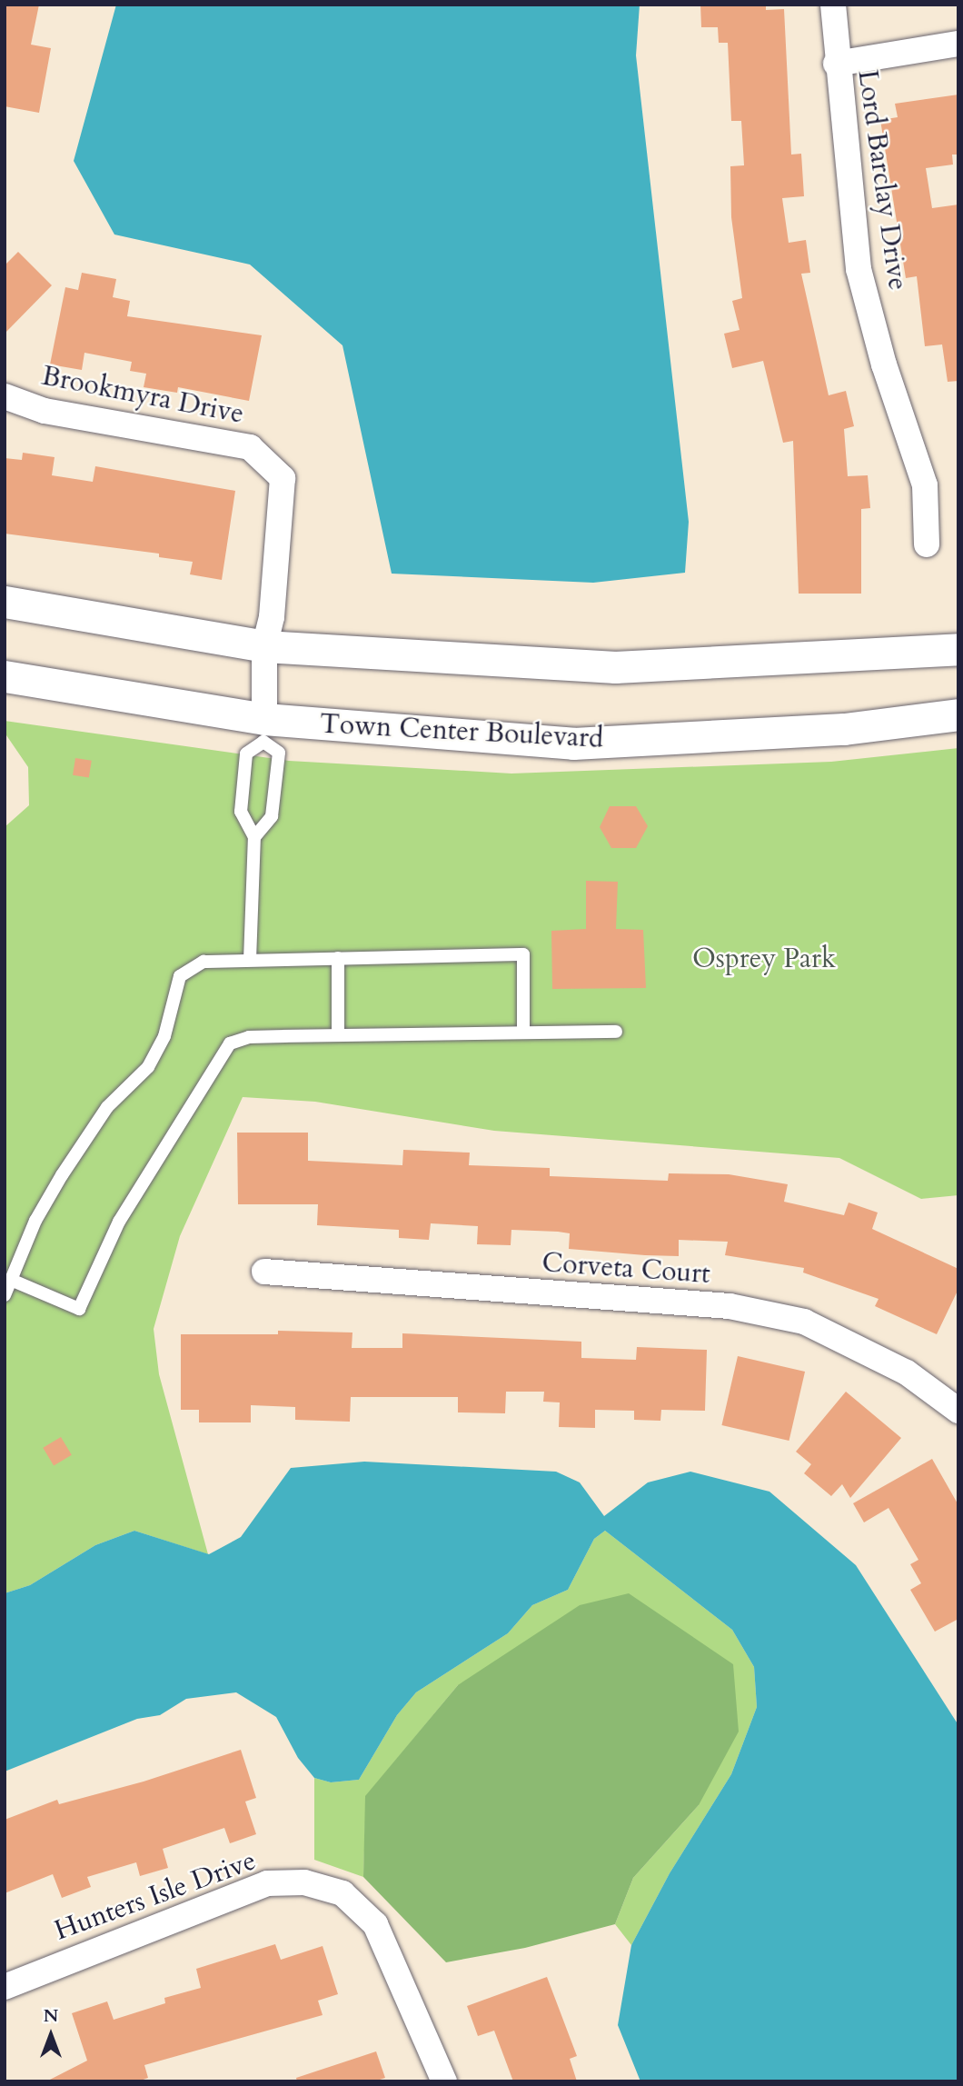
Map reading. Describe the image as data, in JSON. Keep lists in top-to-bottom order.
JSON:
{
  "streets": {
    "street": [
      "Lord Barclay Drive",
      "Brookmyra Drive",
      "Town Center Boulevard",
      "Corveta Court",
      "Hunters Isle Drive"
    ]
  },
  "crossings": [
    ["Brookmyra Drive", "Town Center Boulevard"]
  ],
  "parks": ["Osprey Park"],
  "north": "top"
}
